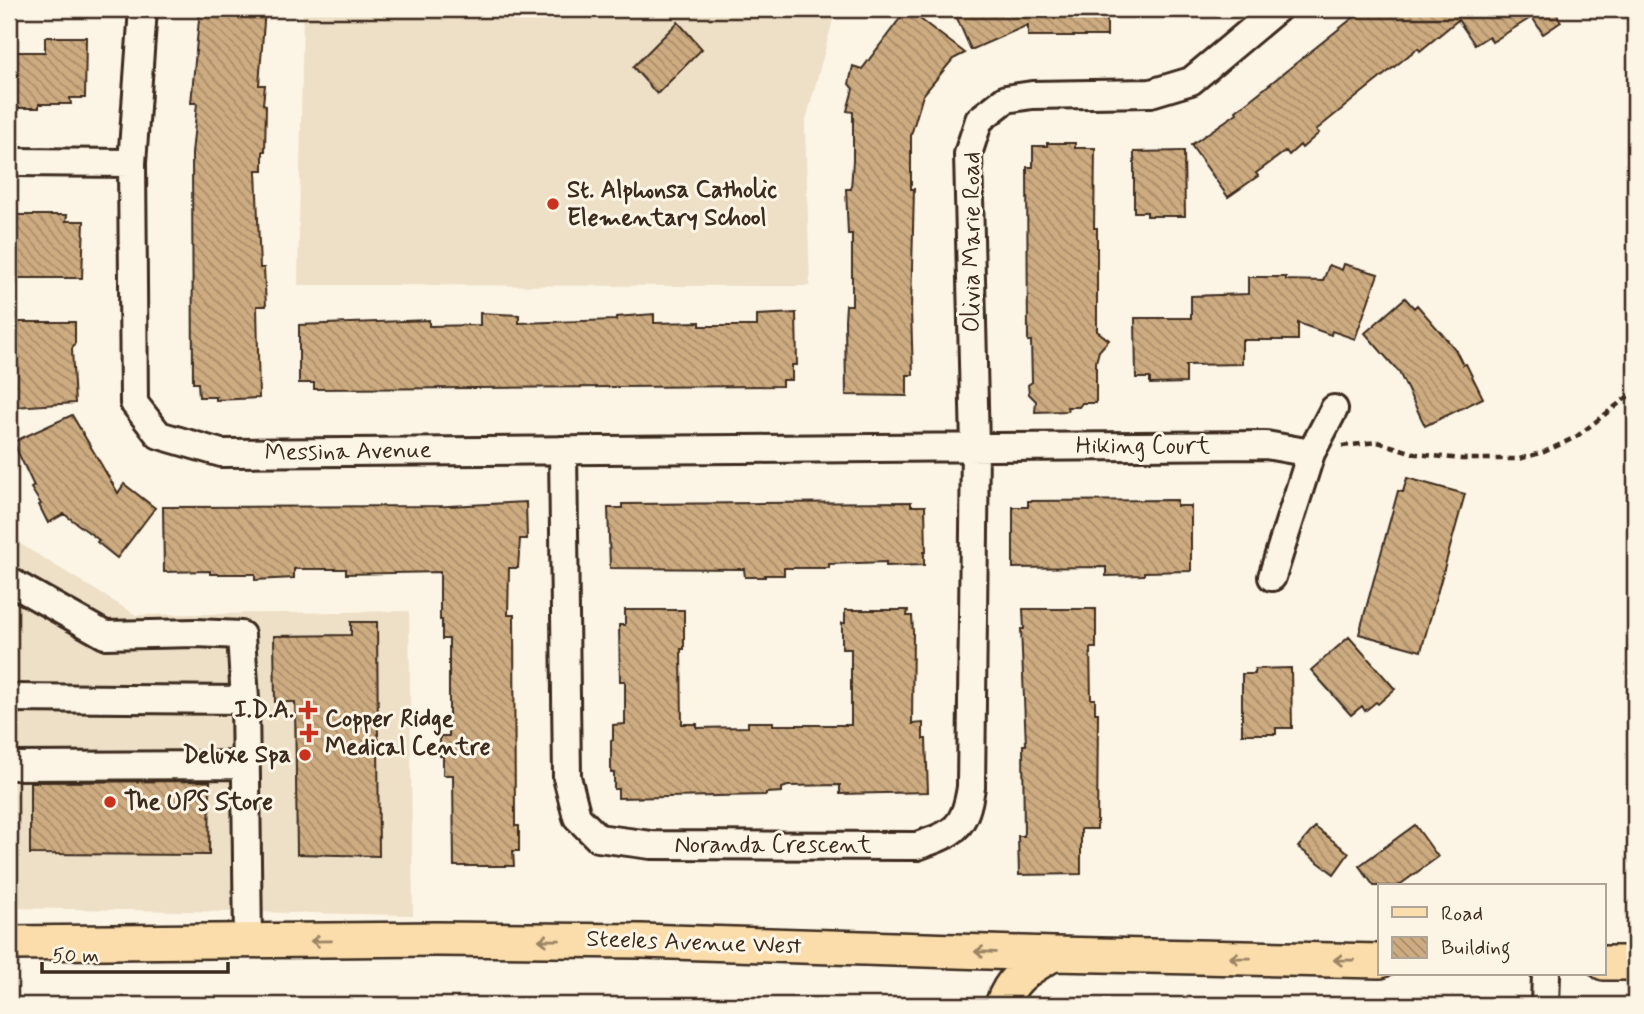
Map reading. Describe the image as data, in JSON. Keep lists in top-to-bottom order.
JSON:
{
  "streets": {
    "main road": ["Steeles Avenue West"],
    "street": [
      "Olivia Marie Road",
      "Hiking Court",
      "Messina Avenue",
      "Noranda Crescent"
    ]
  },
  "crossings": [
    ["Olivia Marie Road", "Hiking Court"],
    ["Olivia Marie Road", "Messina Avenue"],
    ["Olivia Marie Road", "Noranda Crescent"],
    ["Hiking Court", "Messina Avenue"],
    ["Hiking Court", "Noranda Crescent"],
    ["Messina Avenue", "Noranda Crescent"]
  ],
  "one_way": ["Steeles Avenue West"],
  "places": {
    "other": ["St. Alphonsa Catholic Elementary School", "Deluxe Spa", "The UPS Store"],
    "health": ["I.D.A.", "Copper Ridge Medical Centre"]
  },
  "legend": ["Road", "Building"],
  "scale_bar": "50 m"
}
